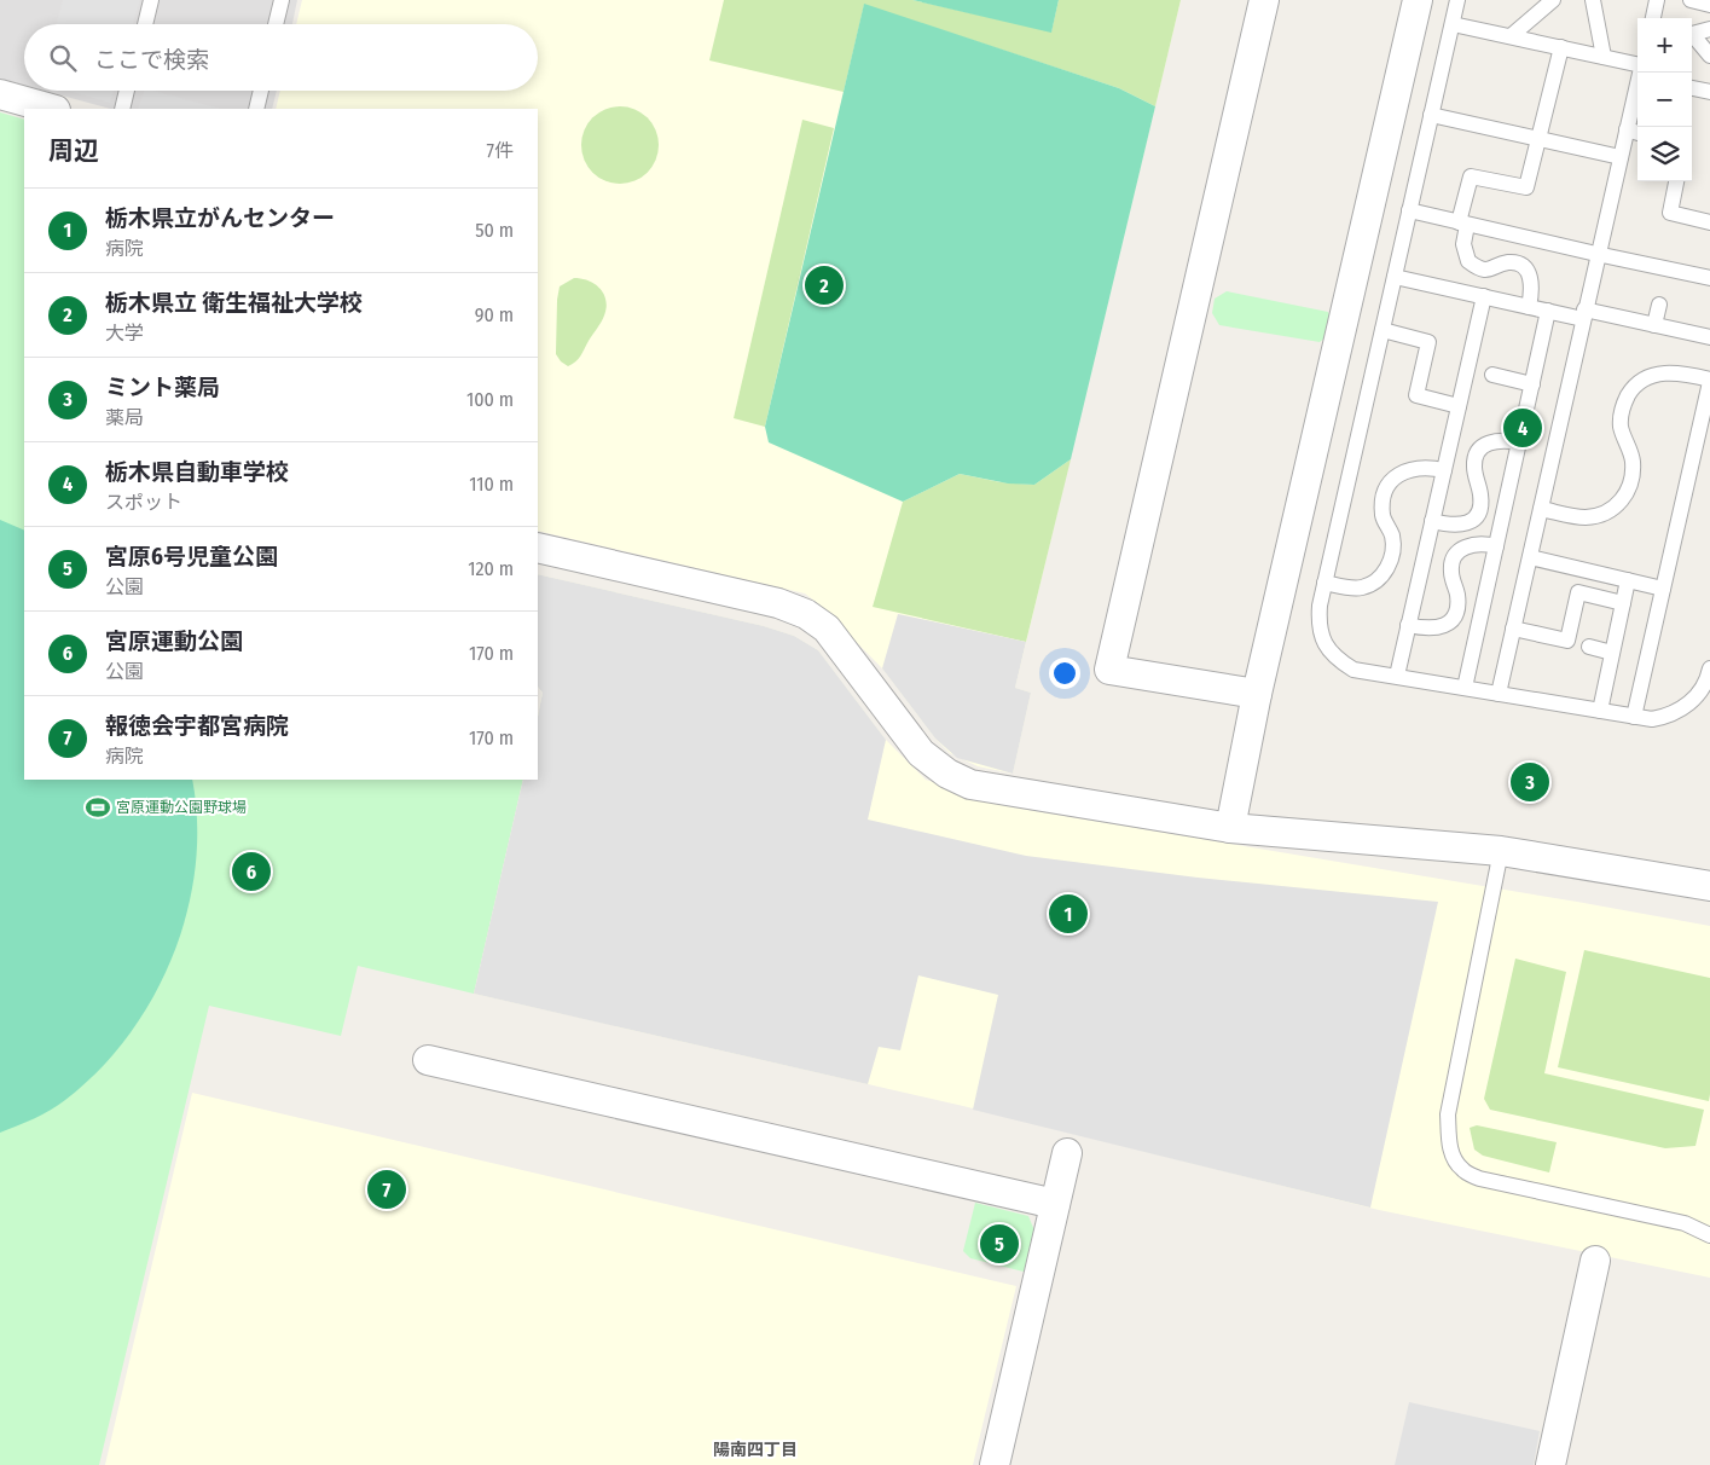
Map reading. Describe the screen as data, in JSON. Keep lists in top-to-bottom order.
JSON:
{
  "districts": ["陽南四丁目"],
  "places": {
    "sports": ["宮原運動公園野球場"]
  },
  "page": {
    "map_buttons": ["+", "−"],
    "search": "ここで検索",
    "heading": ["周辺", "7件"],
    "list": [
      {
        "mark": "1",
        "name": "栃木県立がんセンター",
        "note": "病院",
        "value": "50 m"
      },
      {
        "mark": "2",
        "name": "栃木県立 衛生福祉大学校",
        "note": "大学",
        "value": "90 m"
      },
      {
        "mark": "3",
        "name": "ミント薬局",
        "note": "薬局",
        "value": "100 m"
      },
      {
        "mark": "4",
        "name": "栃木県自動車学校",
        "note": "スポット",
        "value": "110 m"
      },
      {
        "mark": "5",
        "name": "宮原6号児童公園",
        "note": "公園",
        "value": "120 m"
      },
      {
        "mark": "6",
        "name": "宮原運動公園",
        "note": "公園",
        "value": "170 m"
      },
      {
        "mark": "7",
        "name": "報徳会宇都宮病院",
        "note": "病院",
        "value": "170 m"
      }
    ],
    "pins": [
      "2",
      "4",
      "3",
      "6",
      "1",
      "7",
      "5"
    ]
  }
}
